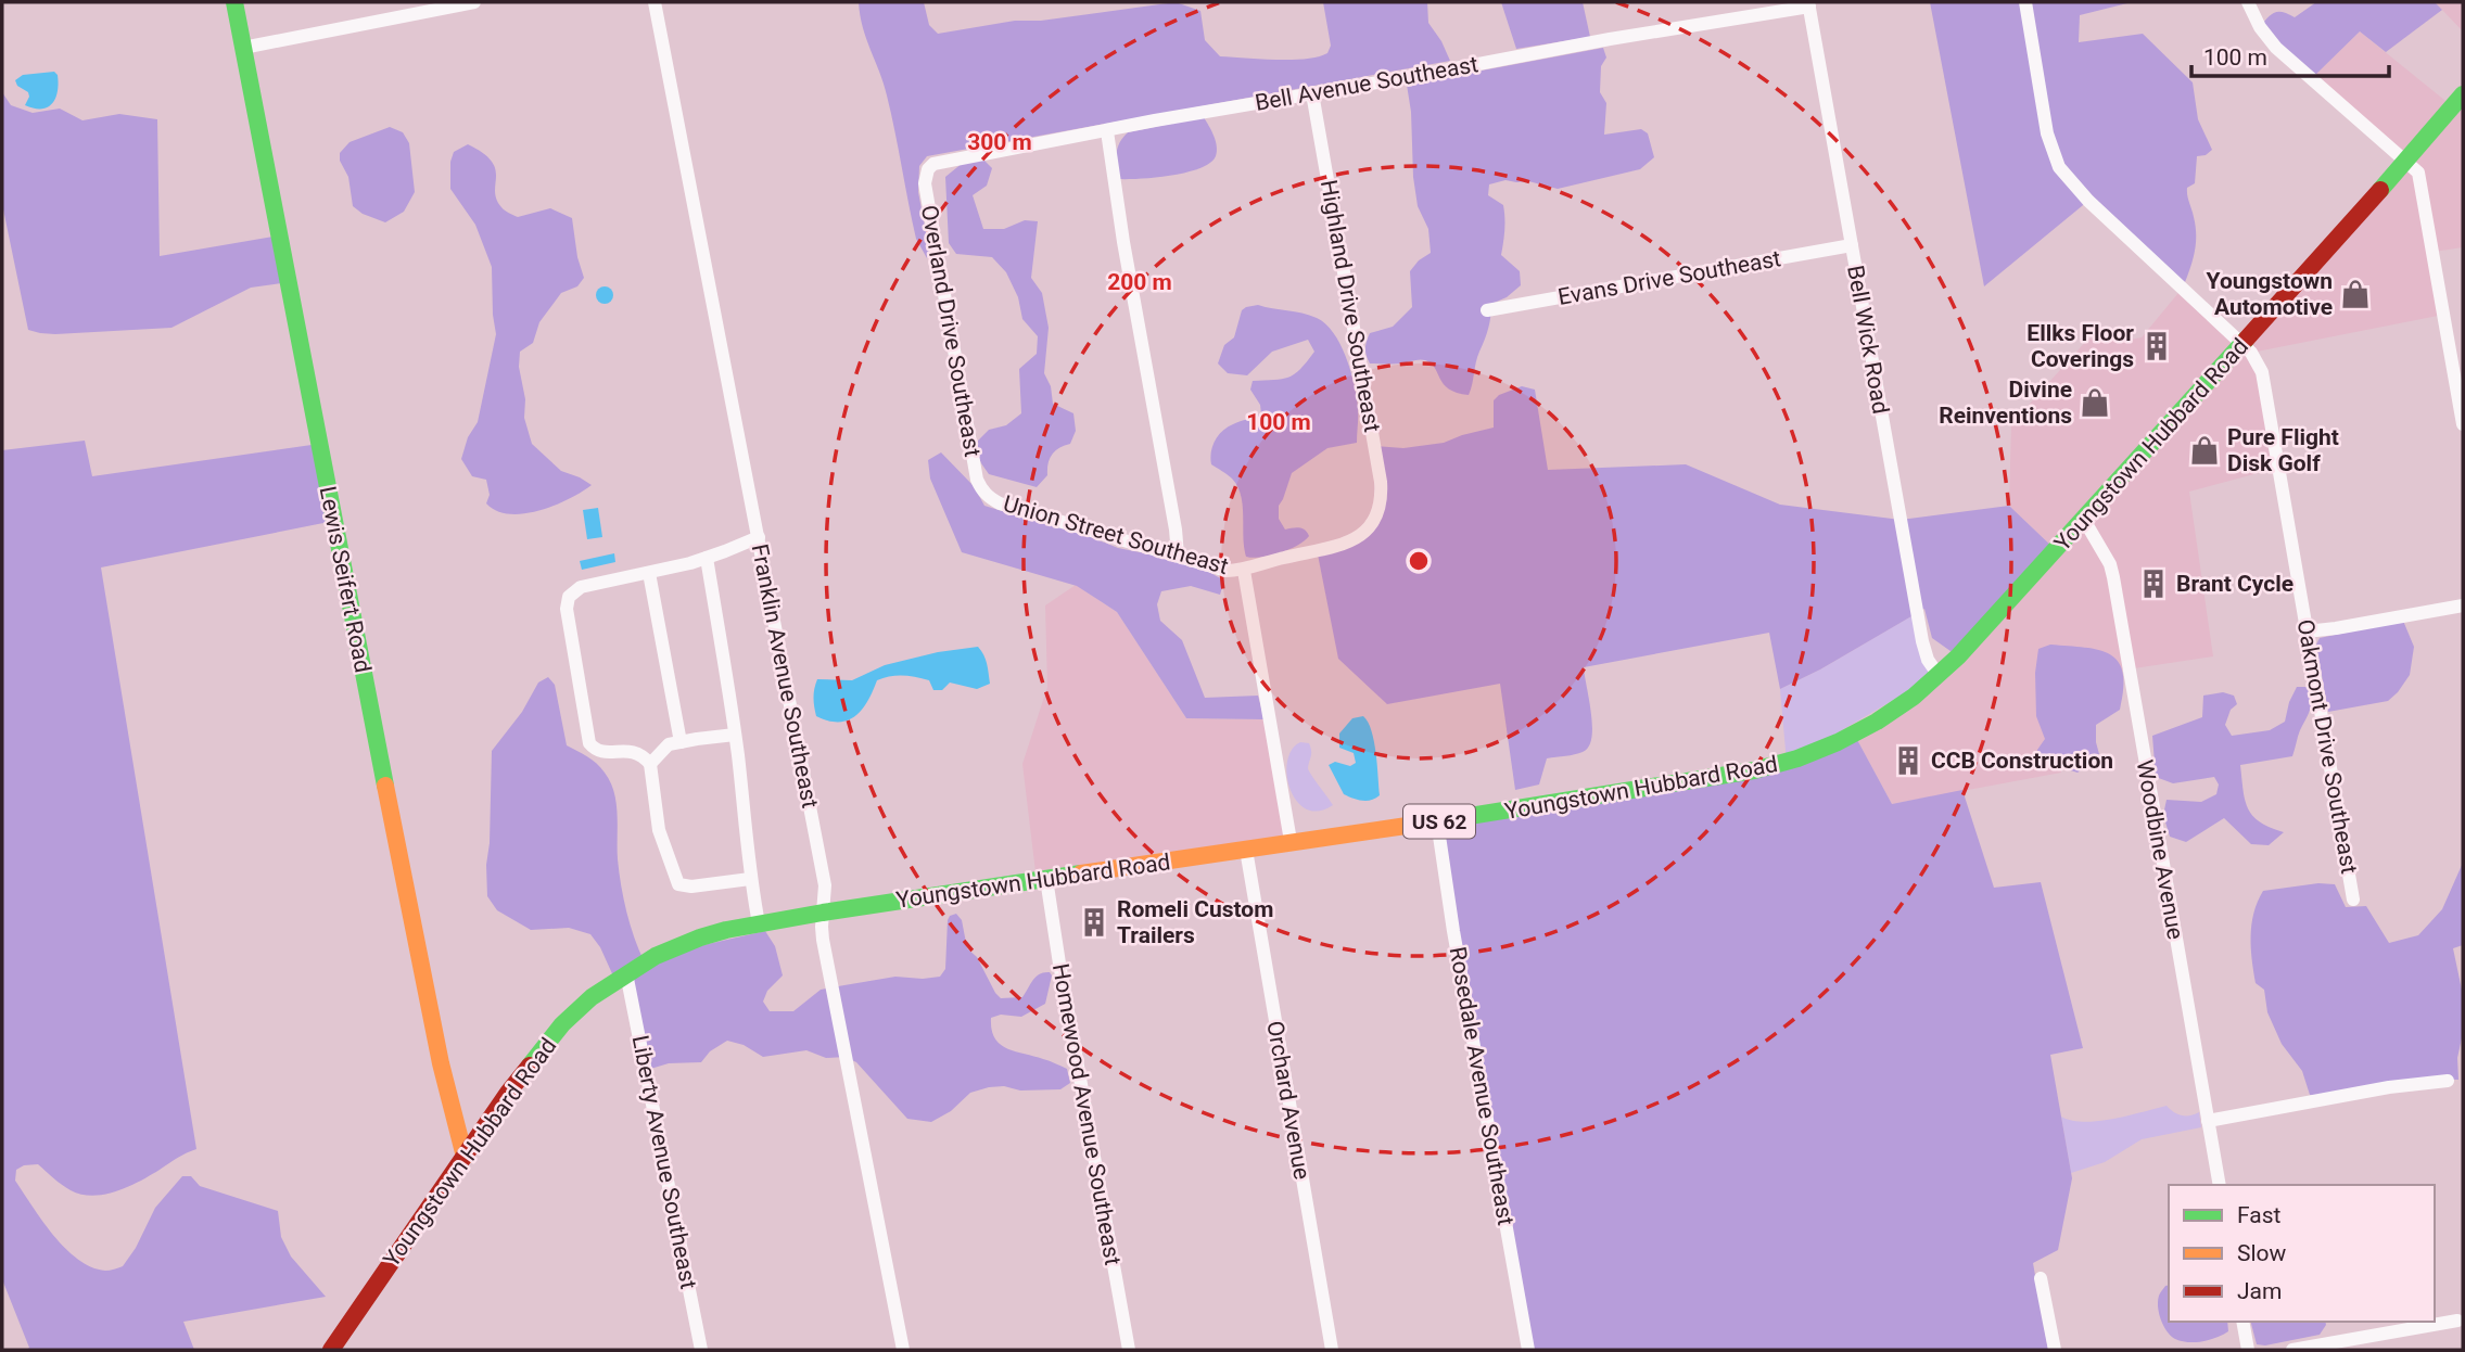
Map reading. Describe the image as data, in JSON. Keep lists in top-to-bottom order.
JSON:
{
  "streets": {
    "main road": ["Youngstown Hubbard Road", "Lewis Seifert Road", "US 62"],
    "street": [
      "Bell Avenue Southeast",
      "Evans Drive Southeast",
      "Highland Drive Southeast",
      "Overland Drive Southeast",
      "Bell Wick Road",
      "Union Street Southeast",
      "Franklin Avenue Southeast",
      "Oakmont Drive Southeast",
      "Woodbine Avenue",
      "Rosedale Avenue Southeast",
      "Orchard Avenue",
      "Homewood Avenue Southeast",
      "Liberty Avenue Southeast"
    ]
  },
  "crossings": [
    ["Bell Avenue Southeast", "Highland Drive Southeast"],
    ["Bell Avenue Southeast", "Overland Drive Southeast"],
    ["Bell Avenue Southeast", "Bell Wick Road"],
    ["Evans Drive Southeast", "Bell Wick Road"],
    ["Highland Drive Southeast", "Union Street Southeast"],
    ["Overland Drive Southeast", "Union Street Southeast"],
    ["Bell Wick Road", "Youngstown Hubbard Road"],
    ["Youngstown Hubbard Road", "Lewis Seifert Road"],
    ["Youngstown Hubbard Road", "Franklin Avenue Southeast"],
    ["Youngstown Hubbard Road", "Oakmont Drive Southeast"],
    ["Youngstown Hubbard Road", "Woodbine Avenue"],
    ["Youngstown Hubbard Road", "Rosedale Avenue Southeast"],
    ["Youngstown Hubbard Road", "Orchard Avenue"],
    ["Youngstown Hubbard Road", "Homewood Avenue Southeast"],
    ["Youngstown Hubbard Road", "Liberty Avenue Southeast"]
  ],
  "places": {
    "shop": ["Youngstown Automotive", "Divine Reinventions", "Pure Flight Disk Golf"],
    "building": [
      "Ellks Floor Coverings",
      "Brant Cycle",
      "CCB Construction",
      "Romeli Custom Trailers"
    ]
  },
  "legend": ["Fast", "Slow", "Jam"],
  "scale_bar": "100 m",
  "rings": ["300 m", "200 m", "100 m"]
}
